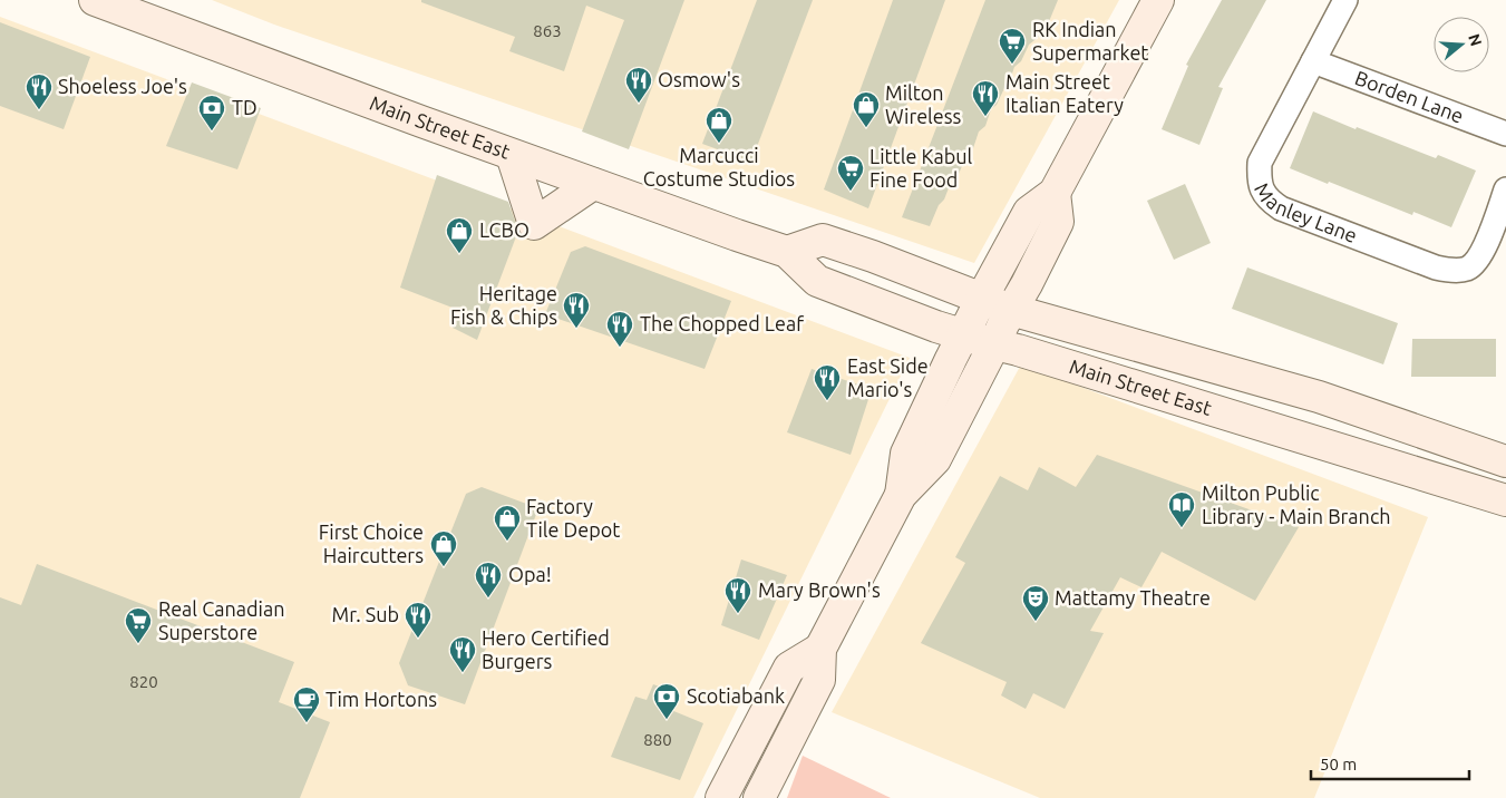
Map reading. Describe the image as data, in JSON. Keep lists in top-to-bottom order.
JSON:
{
  "streets": {
    "main road": ["Main Street East"],
    "street": ["Borden Lane", "Manley Lane"]
  },
  "crossings": [
    ["Borden Lane", "Manley Lane"]
  ],
  "places": {
    "supermarket": ["RK Indian Supermarket", "Little Kabul Fine Food", "Real Canadian Superstore"],
    "restaurant": [
      "Osmow's",
      "Shoeless Joe's",
      "Main Street Italian Eatery",
      "Heritage Fish & Chips",
      "The Chopped Leaf",
      "East Side Mario's",
      "Opa!",
      "Mary Brown's",
      "Mr. Sub",
      "Hero Certified Burgers"
    ],
    "shop": [
      "Milton Wireless",
      "Marcucci Costume Studios",
      "LCBO",
      "Factory Tile Depot",
      "First Choice Haircutters"
    ],
    "bank": ["TD", "Scotiabank"],
    "library": ["Milton Public Library - Main Branch"],
    "theatre": ["Mattamy Theatre"],
    "cafe": ["Tim Hortons"]
  },
  "house_numbers": ["863", "820", "880"],
  "scale_bar": "50 m",
  "north": "right"
}
